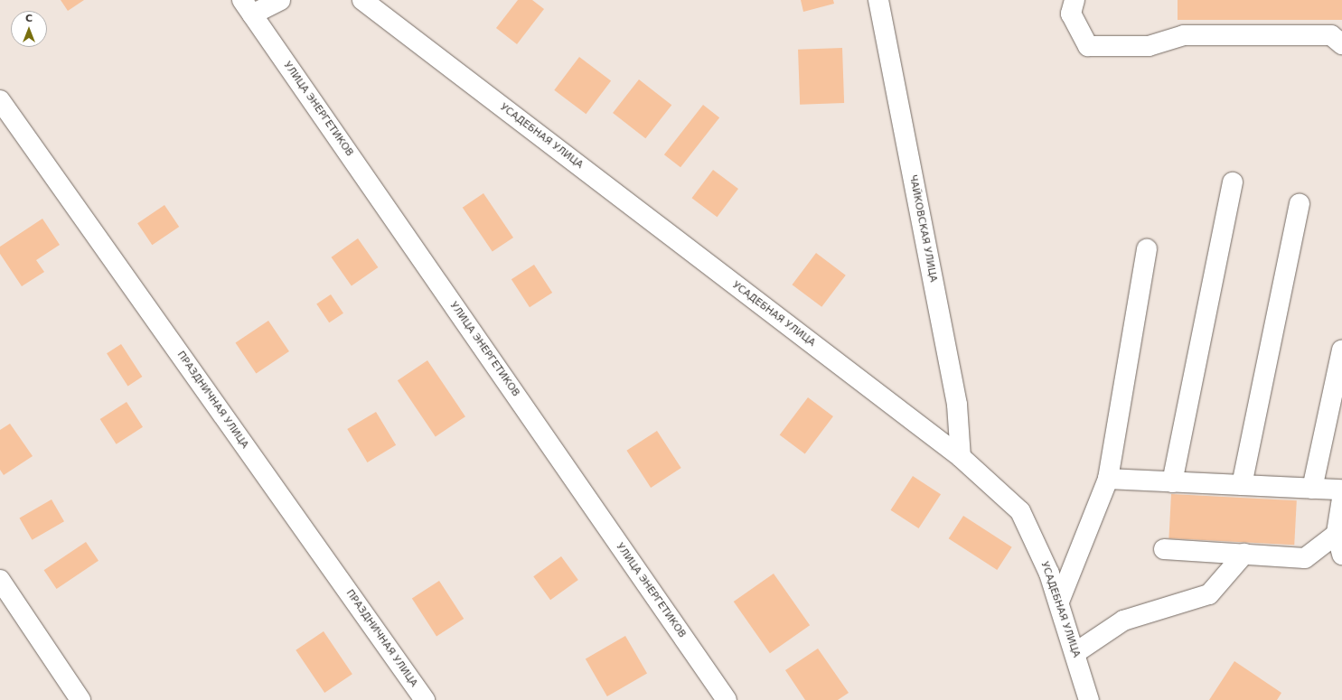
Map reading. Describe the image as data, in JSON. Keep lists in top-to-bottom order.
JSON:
{
  "streets": {
    "street": [
      "УЛИЦА ЭНЕРГЕТИКОВ",
      "УСАДЕБНАЯ УЛИЦА",
      "ЧАЙКОВСКАЯ УЛИЦА",
      "ПРАЗДНИЧНАЯ УЛИЦА"
    ]
  },
  "crossings": [
    ["УСАДЕБНАЯ УЛИЦА", "ЧАЙКОВСКАЯ УЛИЦА"]
  ],
  "north": "top"
}
